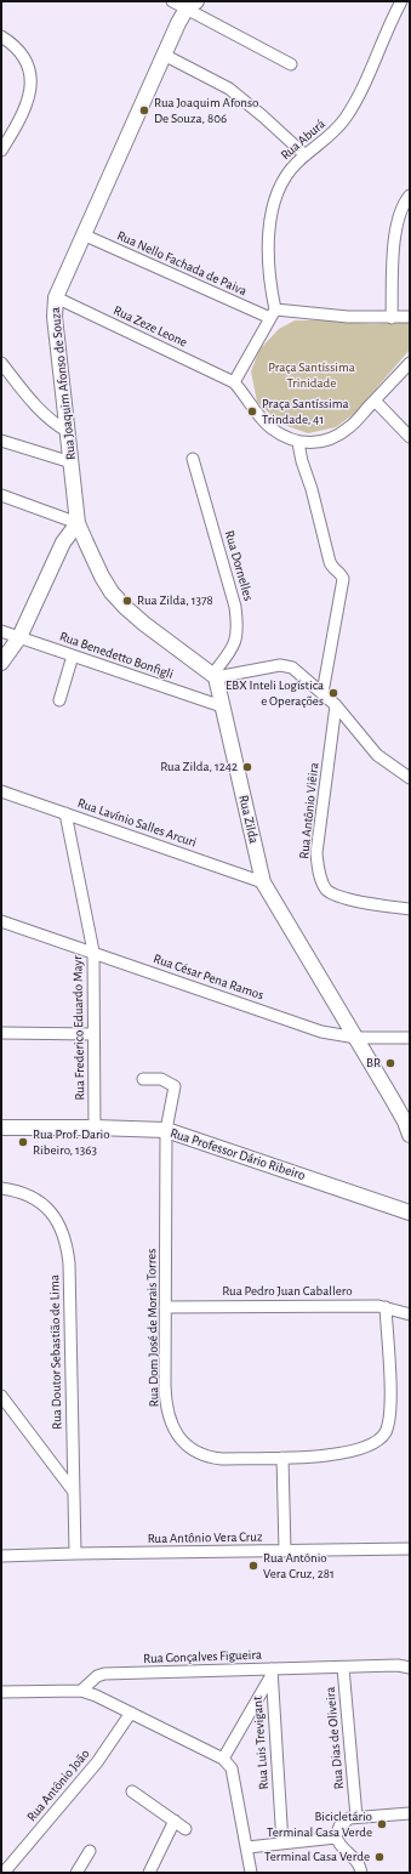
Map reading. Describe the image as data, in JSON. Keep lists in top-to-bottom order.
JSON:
{
  "streets": {
    "main road": ["Rua Joaquim Afonso de Souza", "Rua Zilda", "Rua Professor Dário Ribeiro"],
    "street": [
      "Rua Aburá",
      "Rua Nello Fachada de Paiva",
      "Rua Zeze Leone",
      "Rua Dornelles",
      "Rua Benedetto Bonfigli",
      "Rua Antônio Viêira",
      "Rua Lavínio Salles Arcuri",
      "Rua César Pena Ramos",
      "Rua Frederico Eduardo Mayr",
      "Rua Pedro Juan Caballero",
      "Rua Dom José de Morais Torres",
      "Rua Doutor Sebastião de Lima",
      "Rua Antônio Vera Cruz",
      "Rua Gonçalves Figueira",
      "Rua Dias de Oliveira",
      "Rua Luis Trevigant",
      "Rua Antônio João"
    ]
  },
  "crossings": [
    ["Rua Aburá", "Rua Nello Fachada de Paiva"],
    ["Rua Nello Fachada de Paiva", "Rua Joaquim Afonso de Souza"],
    ["Rua Zeze Leone", "Rua Joaquim Afonso de Souza"],
    ["Rua Dornelles", "Rua Zilda"],
    ["Rua Benedetto Bonfigli", "Rua Zilda"],
    ["Rua Zilda", "Rua Lavínio Salles Arcuri"],
    ["Rua Zilda", "Rua César Pena Ramos"],
    ["Rua Lavínio Salles Arcuri", "Rua Frederico Eduardo Mayr"],
    ["Rua César Pena Ramos", "Rua Frederico Eduardo Mayr"],
    ["Rua Frederico Eduardo Mayr", "Rua Professor Dário Ribeiro"],
    ["Rua Professor Dário Ribeiro", "Rua Dom José de Morais Torres"],
    ["Rua Pedro Juan Caballero", "Rua Dom José de Morais Torres"],
    ["Rua Doutor Sebastião de Lima", "Rua Antônio Vera Cruz"],
    ["Rua Gonçalves Figueira", "Rua Dias de Oliveira"],
    ["Rua Gonçalves Figueira", "Rua Luis Trevigant"]
  ],
  "parks": ["Praça Santíssima Trinidade"],
  "places": [
    "Rua Joaquim Afonso De Souza, 806",
    "Praça Santíssima Trindade, 41",
    "Rua Zilda, 1378",
    "EBX Inteli Logística e Operações",
    "Rua Zilda, 1242",
    "BR",
    "Rua Prof. Dario Ribeiro, 1363",
    "Rua Antônio Vera Cruz, 281",
    "Bicicletário Terminal Casa Verde",
    "Terminal Casa Verde"
  ]
}
